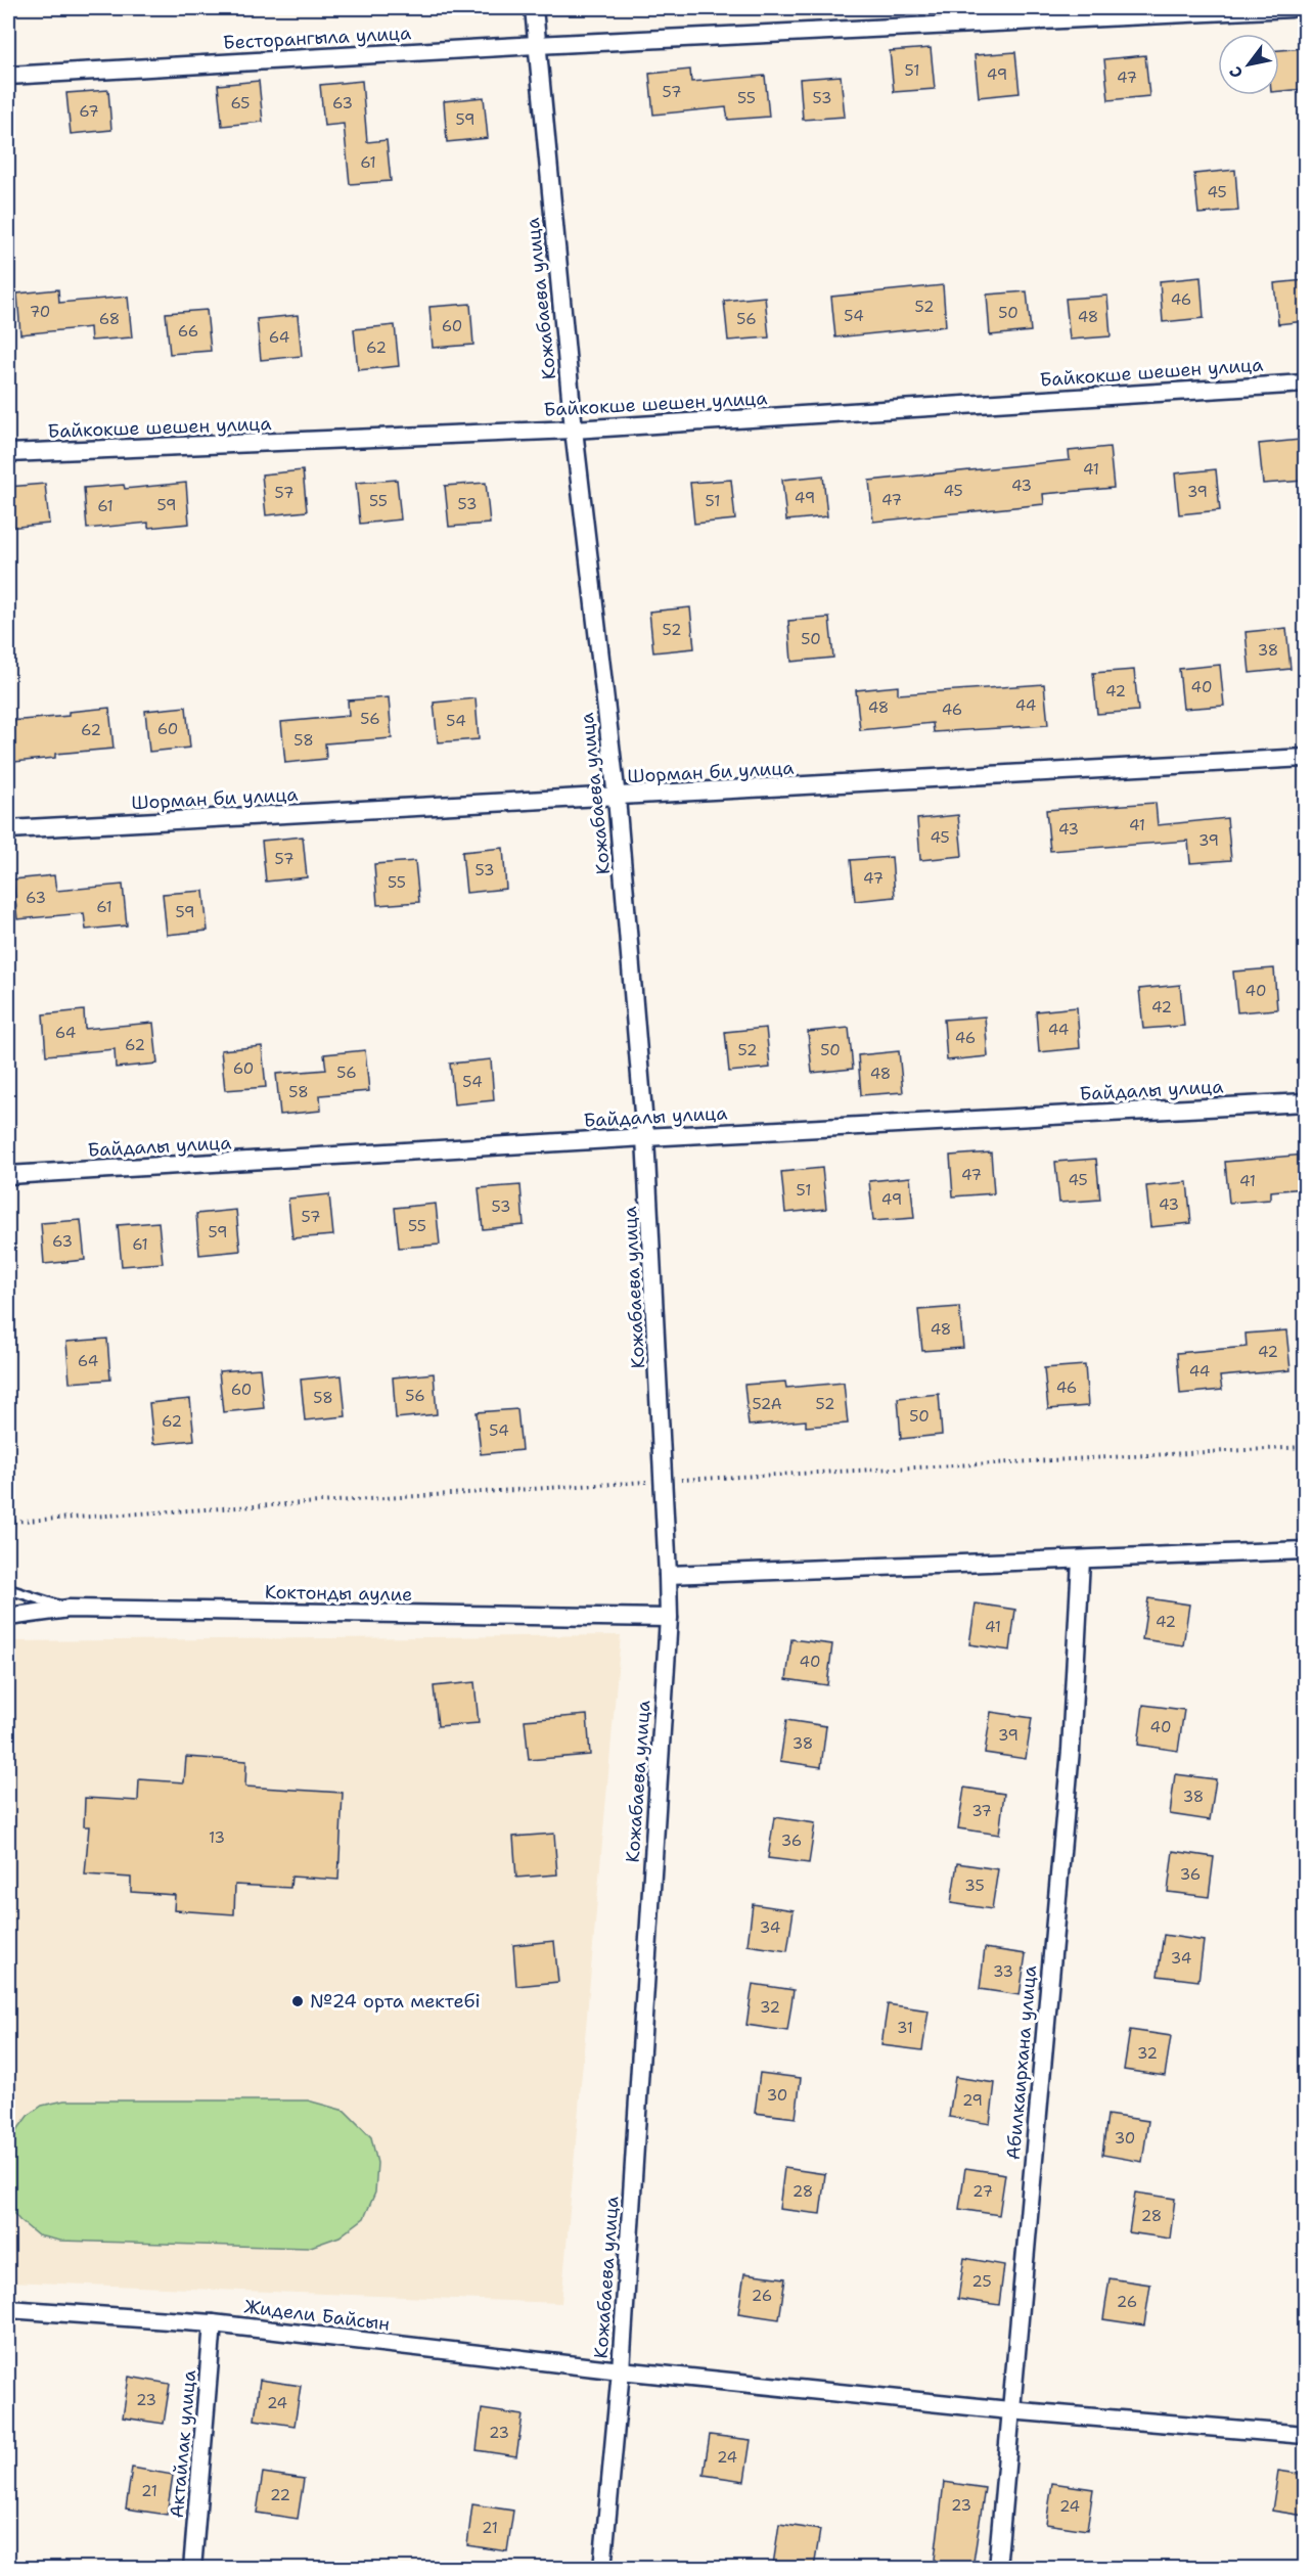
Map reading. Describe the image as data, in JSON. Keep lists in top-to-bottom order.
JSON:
{
  "streets": {
    "street": [
      "Бесторангыла улица",
      "Кожабаева улица",
      "Байкокше шешен улица",
      "Шорман би улица",
      "Байдалы улица",
      "Коктонды аулие",
      "Абилкаирхана улица",
      "Жидели Байсын",
      "Актайлак улица"
    ]
  },
  "crossings": [
    ["Бесторангыла улица", "Кожабаева улица"],
    ["Кожабаева улица", "Байкокше шешен улица"],
    ["Кожабаева улица", "Шорман би улица"],
    ["Кожабаева улица", "Байдалы улица"],
    ["Кожабаева улица", "Коктонды аулие"],
    ["Кожабаева улица", "Жидели Байсын"],
    ["Абилкаирхана улица", "Жидели Байсын"],
    ["Жидели Байсын", "Актайлак улица"]
  ],
  "places": ["№24 орта мектебі"],
  "house_numbers": [
    "51",
    "49",
    "47",
    "57",
    "55",
    "53",
    "65",
    "63",
    "67",
    "59",
    "61",
    "45",
    "46",
    "52",
    "70",
    "50",
    "54",
    "48",
    "68",
    "56",
    "60",
    "66",
    "64",
    "62",
    "41",
    "43",
    "45",
    "39",
    "57",
    "49",
    "47",
    "55",
    "51",
    "53",
    "59",
    "61",
    "52",
    "50",
    "38",
    "40",
    "42",
    "44",
    "48",
    "46",
    "56",
    "54",
    "60",
    "62",
    "58",
    "41",
    "43",
    "45",
    "39",
    "57",
    "53",
    "47",
    "55",
    "63",
    "61",
    "59",
    "40",
    "42",
    "44",
    "64",
    "46",
    "62",
    "52",
    "50",
    "60",
    "56",
    "48",
    "54",
    "58",
    "47",
    "45",
    "41",
    "51",
    "49",
    "43",
    "53",
    "57",
    "55",
    "59",
    "63",
    "61",
    "48",
    "42",
    "64",
    "44",
    "46",
    "60",
    "56",
    "58",
    "52A",
    "52",
    "50",
    "62",
    "54",
    "42",
    "41",
    "40",
    "40",
    "39",
    "38",
    "38",
    "37",
    "13",
    "36",
    "36",
    "35",
    "34",
    "34",
    "33",
    "32",
    "31",
    "32",
    "30",
    "29",
    "30",
    "28",
    "27",
    "28",
    "25",
    "26",
    "26",
    "23",
    "24",
    "23",
    "24",
    "21",
    "22",
    "23",
    "24",
    "21"
  ],
  "north": "bottom left"
}
